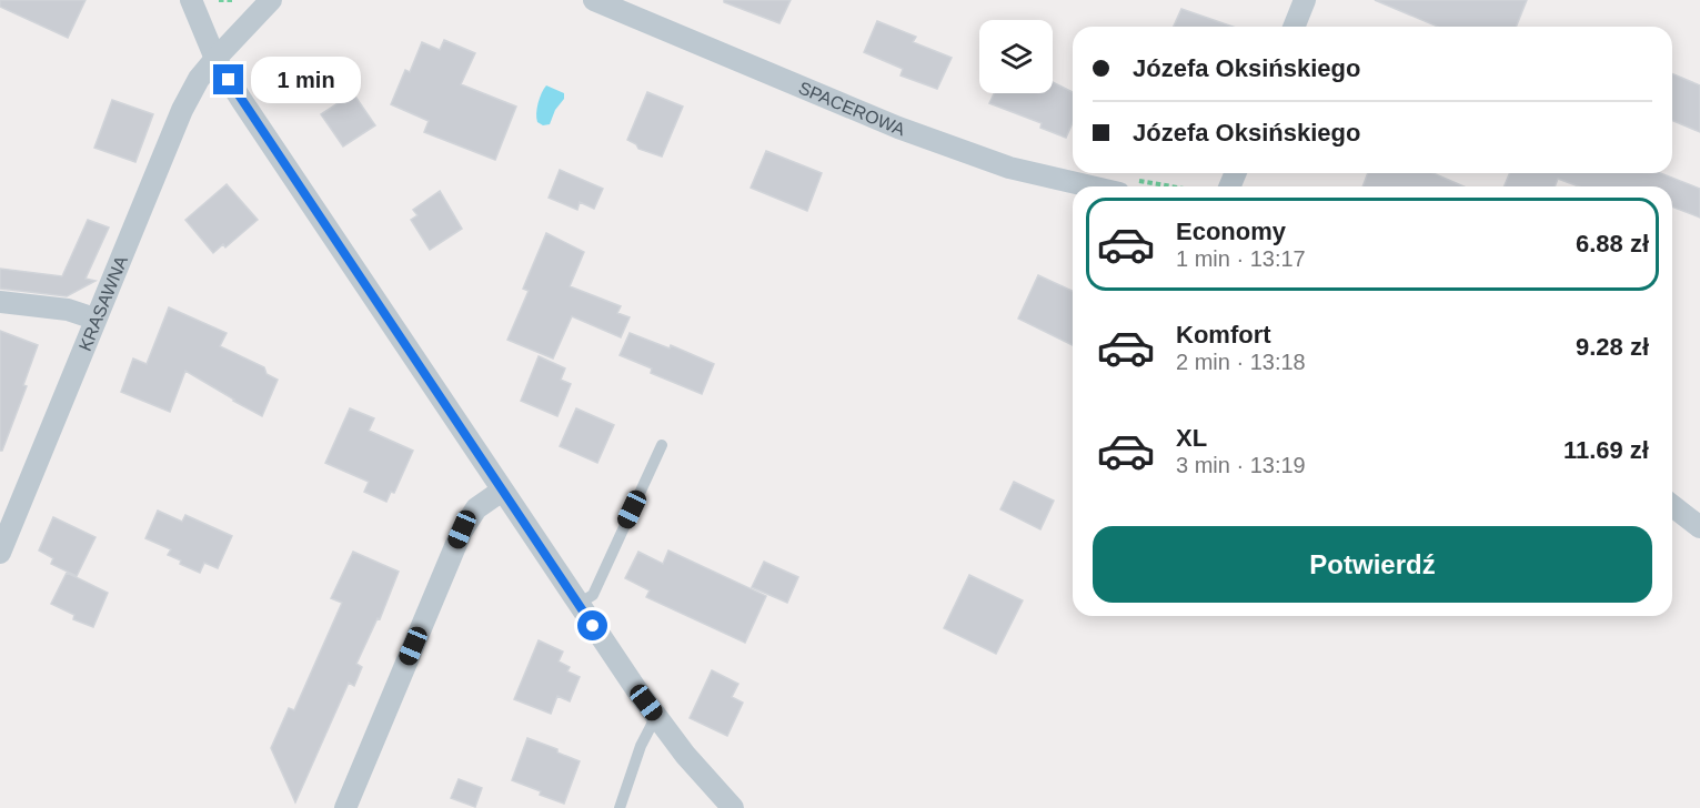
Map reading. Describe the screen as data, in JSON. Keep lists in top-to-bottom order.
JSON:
{
  "streets": {
    "street": ["SPACEROWA", "KRASAWNA"]
  },
  "page": {
    "banner": ["Józefa Oksińskiego", "Józefa Oksińskiego"],
    "bubble": "1 min",
    "list": [
      {
        "name": "Economy",
        "note": "1 min · 13:17",
        "value": "6.88 zł"
      },
      {
        "name": "Komfort",
        "note": "2 min · 13:18",
        "value": "9.28 zł"
      },
      {
        "name": "XL",
        "note": "3 min · 13:19",
        "value": "11.69 zł"
      }
    ],
    "buttons": "Potwierdź"
  }
}
